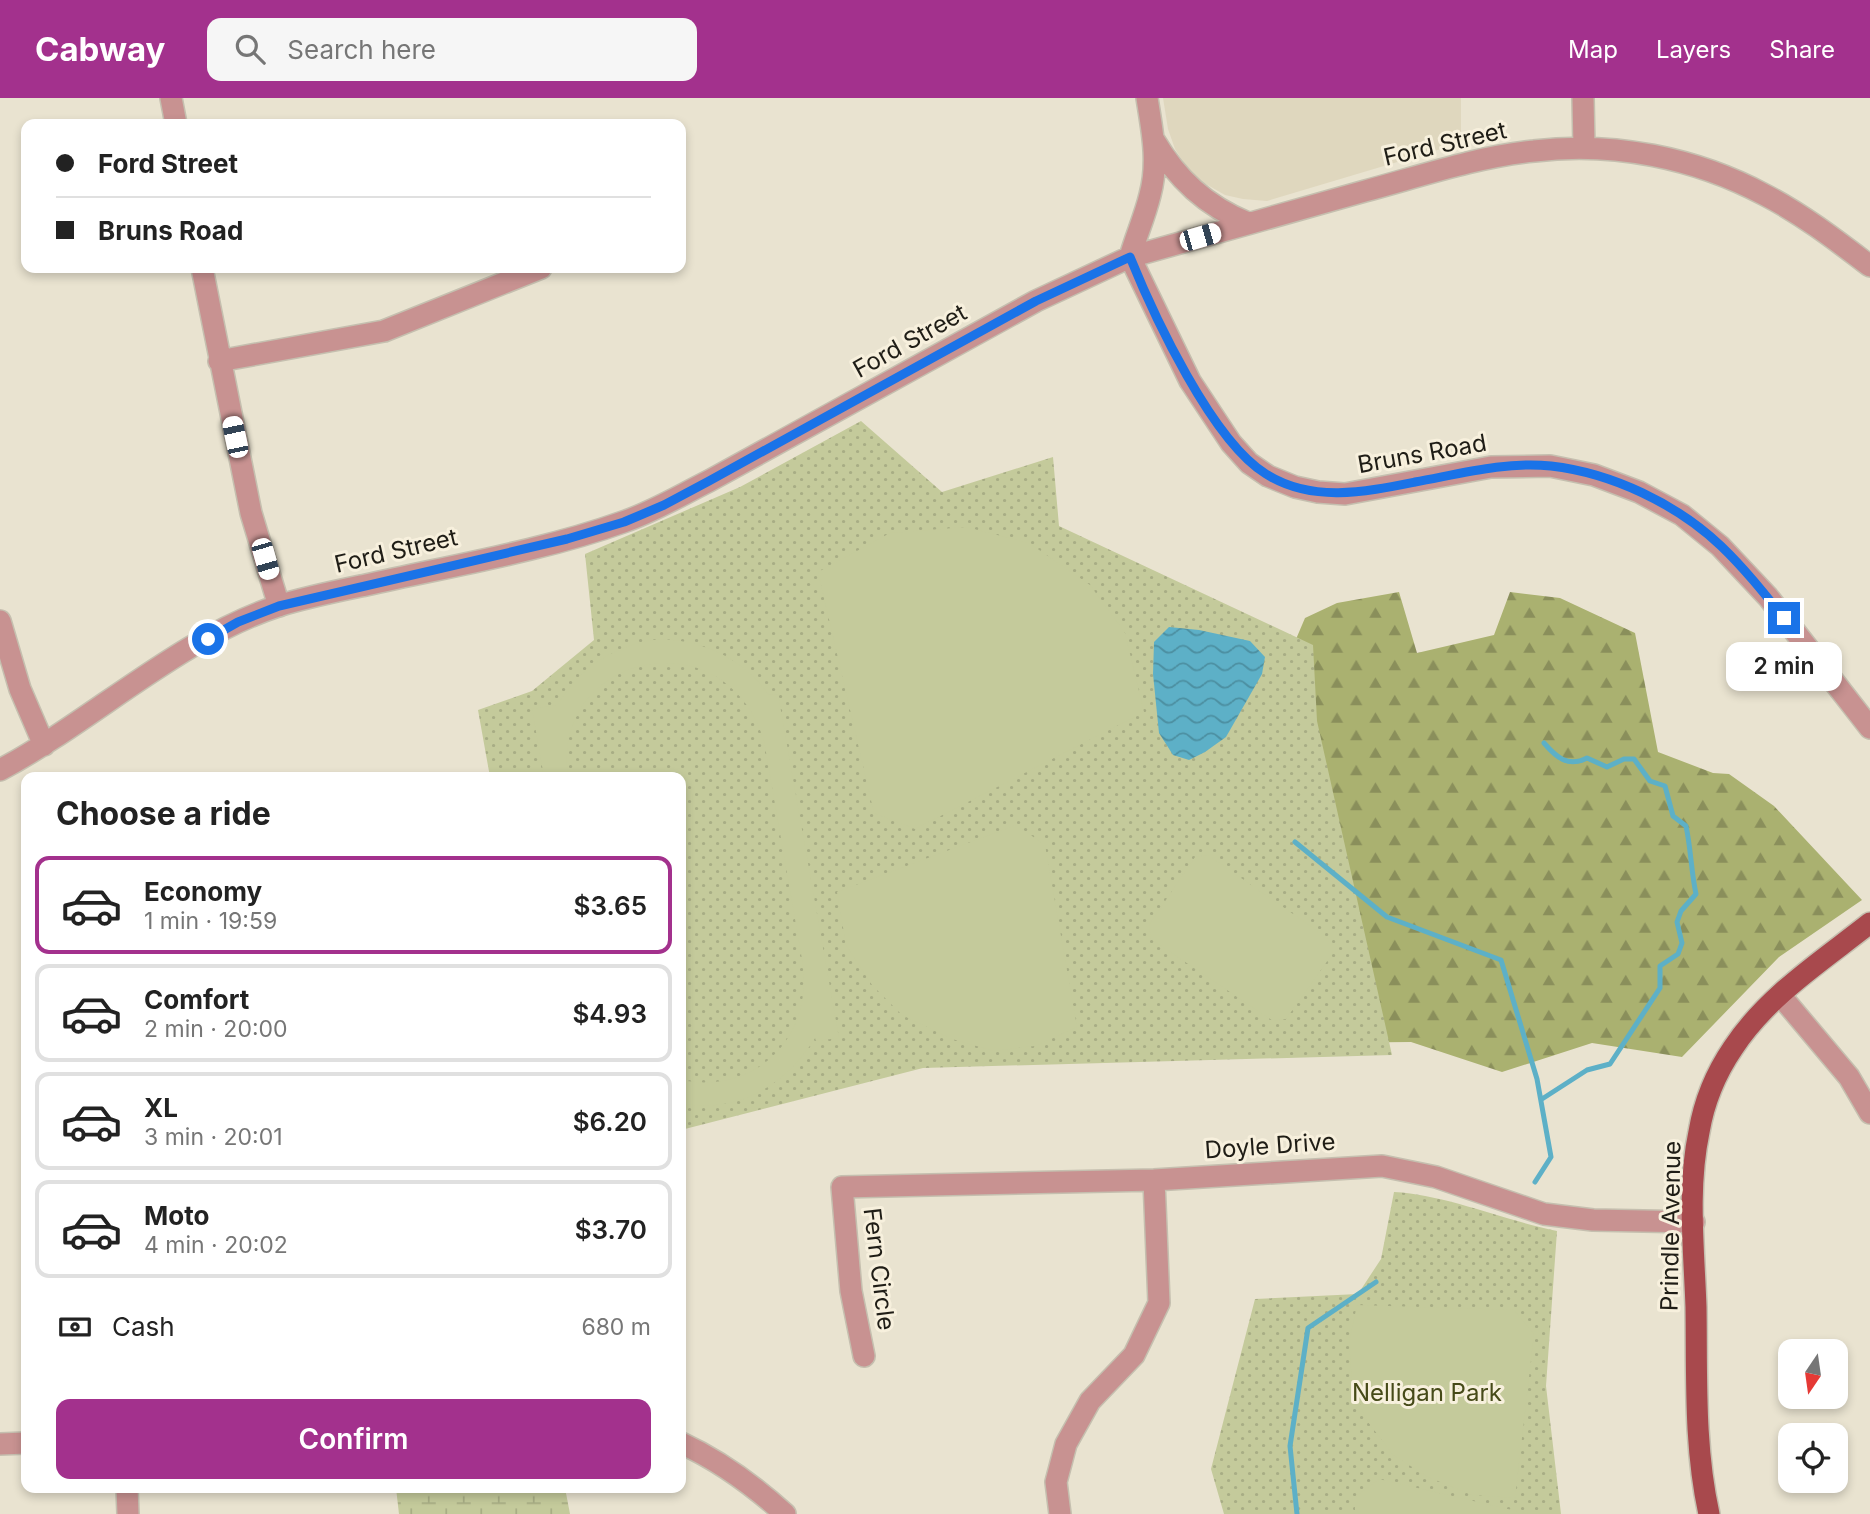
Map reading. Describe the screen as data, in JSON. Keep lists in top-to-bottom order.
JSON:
{
  "streets": {
    "main road": ["Prindle Avenue"],
    "street": [
      "Ford Street",
      "Bruns Road",
      "Doyle Drive",
      "Fern Circle"
    ]
  },
  "crossings": [
    ["Ford Street", "Bruns Road"],
    ["Doyle Drive", "Prindle Avenue"],
    ["Doyle Drive", "Fern Circle"]
  ],
  "parks": ["Nelligan Park"],
  "north": "bottom",
  "page": {
    "header": "Cabway",
    "search": "Search here",
    "nav": ["Map", "Layers", "Share"],
    "banner": ["Ford Street", "Bruns Road"],
    "bubble": "2 min",
    "heading": "Choose a ride",
    "list": [
      {
        "name": "Economy",
        "note": "1 min · 19:59",
        "value": "$3.65"
      },
      {
        "name": "Comfort",
        "note": "2 min · 20:00",
        "value": "$4.93"
      },
      {
        "name": "XL",
        "note": "3 min · 20:01",
        "value": "$6.20"
      },
      {
        "name": "Moto",
        "note": "4 min · 20:02",
        "value": "$3.70"
      }
    ],
    "pay": ["Cash", "680 m"],
    "buttons": "Confirm"
  }
}
